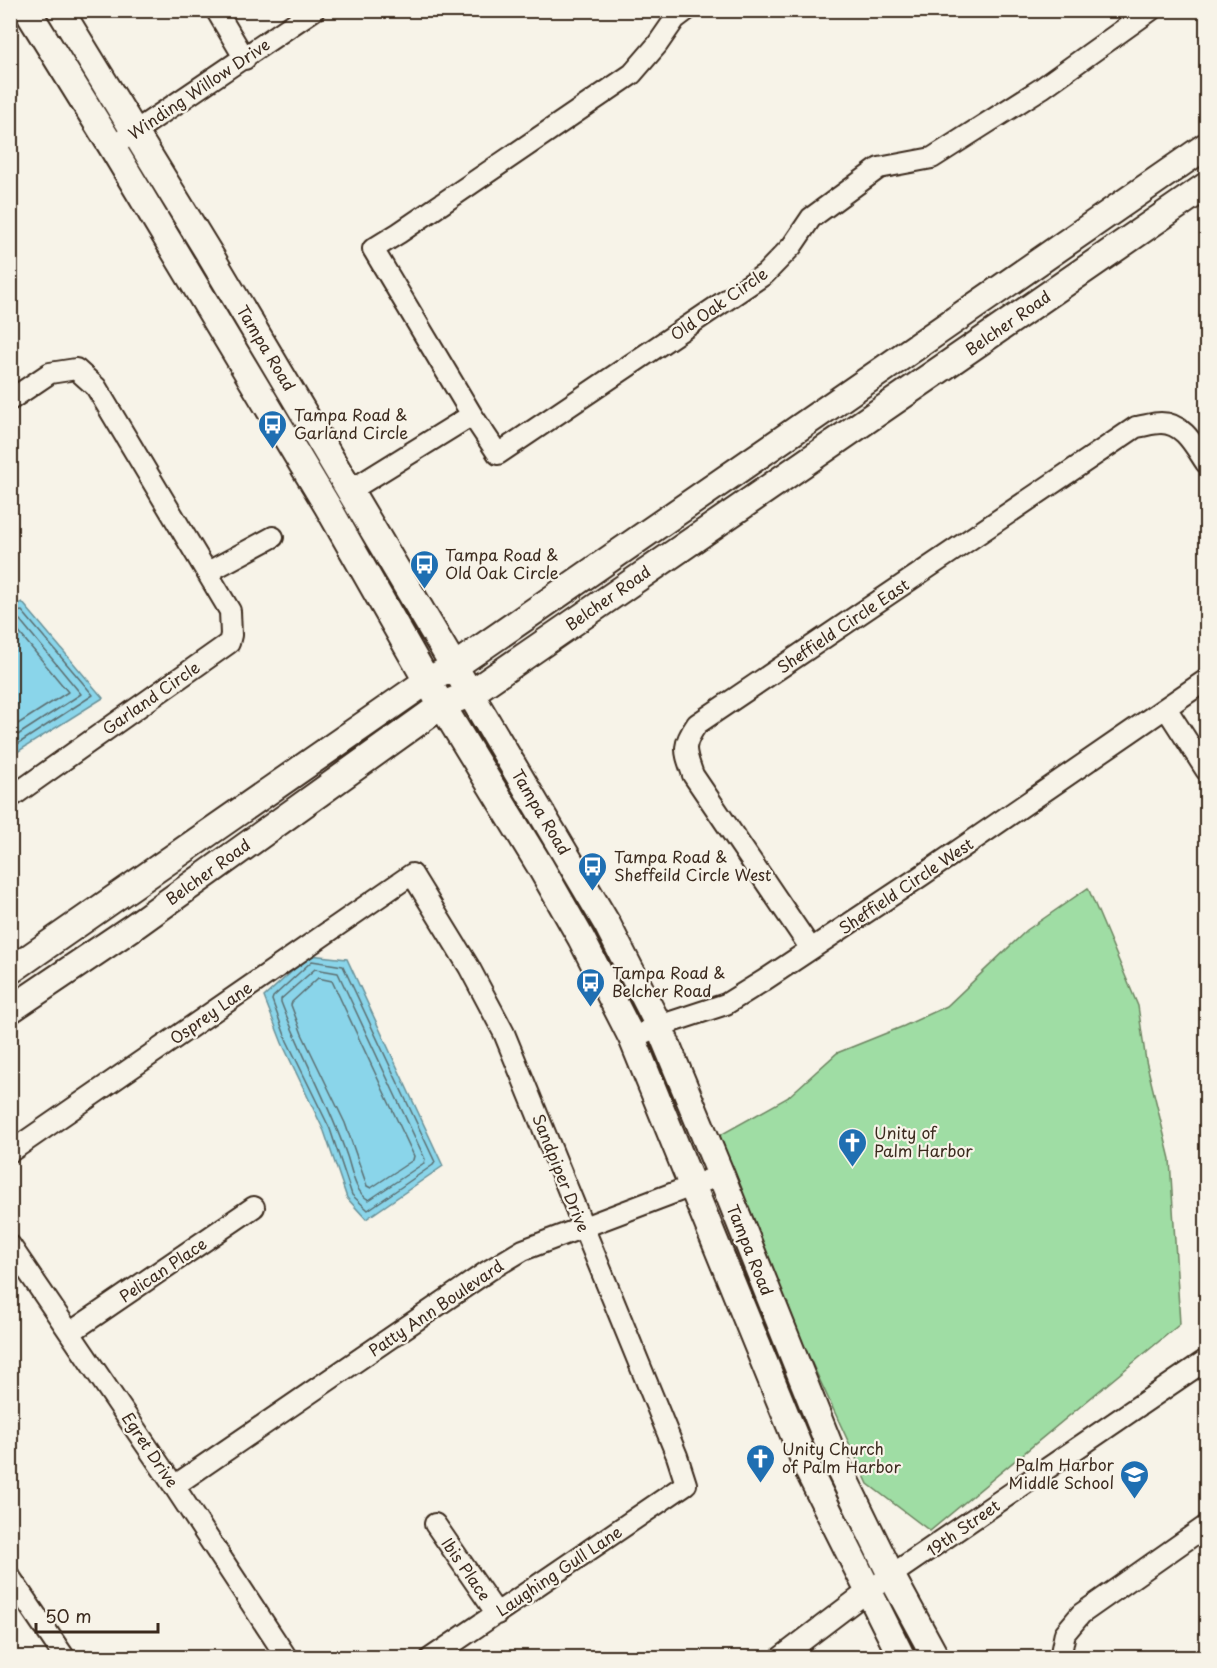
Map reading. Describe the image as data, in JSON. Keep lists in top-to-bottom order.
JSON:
{
  "streets": {
    "main road": ["Belcher Road", "Tampa Road"],
    "street": [
      "Winding Willow Drive",
      "Old Oak Circle",
      "Sheffield Circle East",
      "Garland Circle",
      "Sheffield Circle West",
      "Osprey Lane",
      "Sandpiper Drive",
      "Pelican Place",
      "Patty Ann Boulevard",
      "Egret Drive",
      "19th Street",
      "Ibis Place",
      "Laughing Gull Lane"
    ]
  },
  "crossings": [
    ["Winding Willow Drive", "Tampa Road"],
    ["Belcher Road", "Tampa Road"],
    ["Tampa Road", "Sheffield Circle West"],
    ["Tampa Road", "Patty Ann Boulevard"],
    ["Tampa Road", "19th Street"],
    ["Sheffield Circle East", "Sheffield Circle West"],
    ["Osprey Lane", "Sandpiper Drive"],
    ["Sandpiper Drive", "Patty Ann Boulevard"],
    ["Sandpiper Drive", "Laughing Gull Lane"],
    ["Pelican Place", "Egret Drive"],
    ["Patty Ann Boulevard", "Egret Drive"],
    ["Ibis Place", "Laughing Gull Lane"]
  ],
  "places": {
    "bus stop": [
      "Tampa Road & Garland Circle",
      "Tampa Road & Old Oak Circle",
      "Tampa Road & Sheffeild Circle West",
      "Tampa Road & Belcher Road"
    ],
    "church": ["Unity of Palm Harbor", "Unity Church of Palm Harbor"],
    "school or university": ["Palm Harbor Middle School"]
  },
  "scale_bar": "50 m"
}
